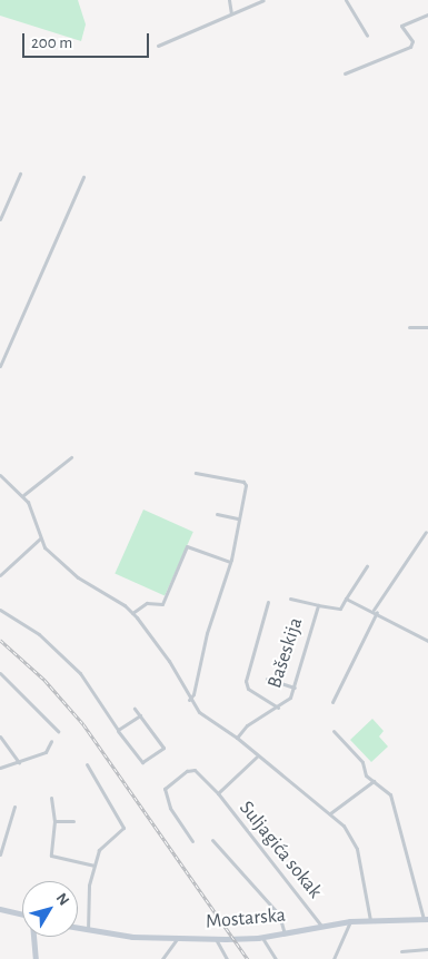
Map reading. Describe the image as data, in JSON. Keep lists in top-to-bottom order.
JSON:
{
  "streets": {
    "main road": ["Mostarska"],
    "street": ["Bašeskija", "Suljagića sokak"]
  },
  "crossings": [
    ["Suljagića sokak", "Mostarska"]
  ],
  "scale_bar": "200 m",
  "north": "top right"
}
